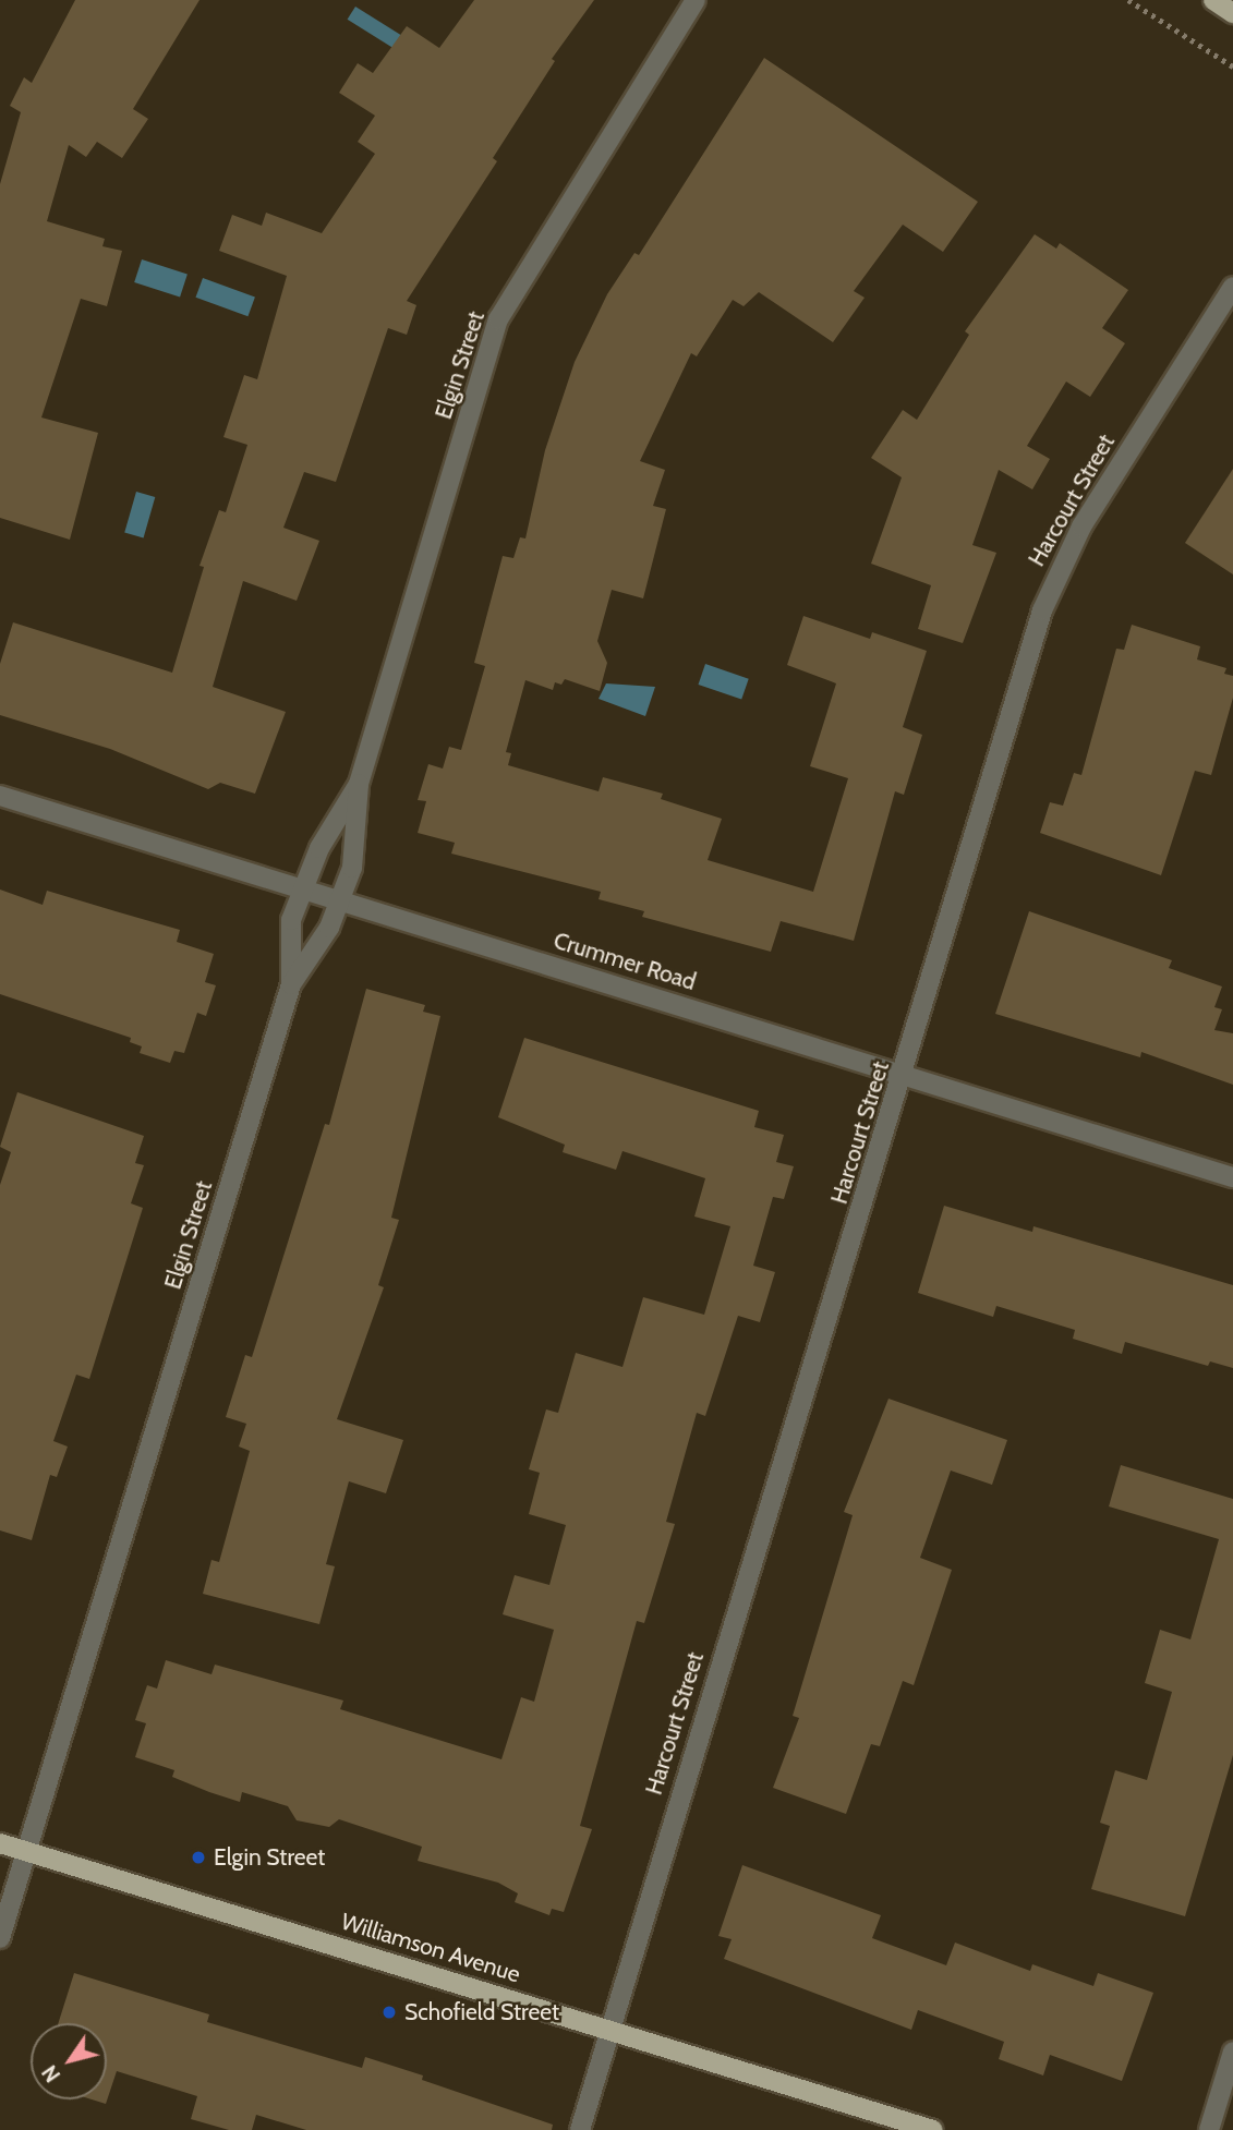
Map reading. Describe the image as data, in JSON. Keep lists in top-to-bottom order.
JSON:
{
  "streets": {
    "main road": ["Williamson Avenue"],
    "street": ["Elgin Street", "Harcourt Street", "Crummer Road"]
  },
  "crossings": [
    ["Elgin Street", "Crummer Road"],
    ["Elgin Street", "Williamson Avenue"],
    ["Harcourt Street", "Crummer Road"],
    ["Harcourt Street", "Williamson Avenue"]
  ],
  "places": ["Elgin Street", "Schofield Street"],
  "north": "bottom left"
}
